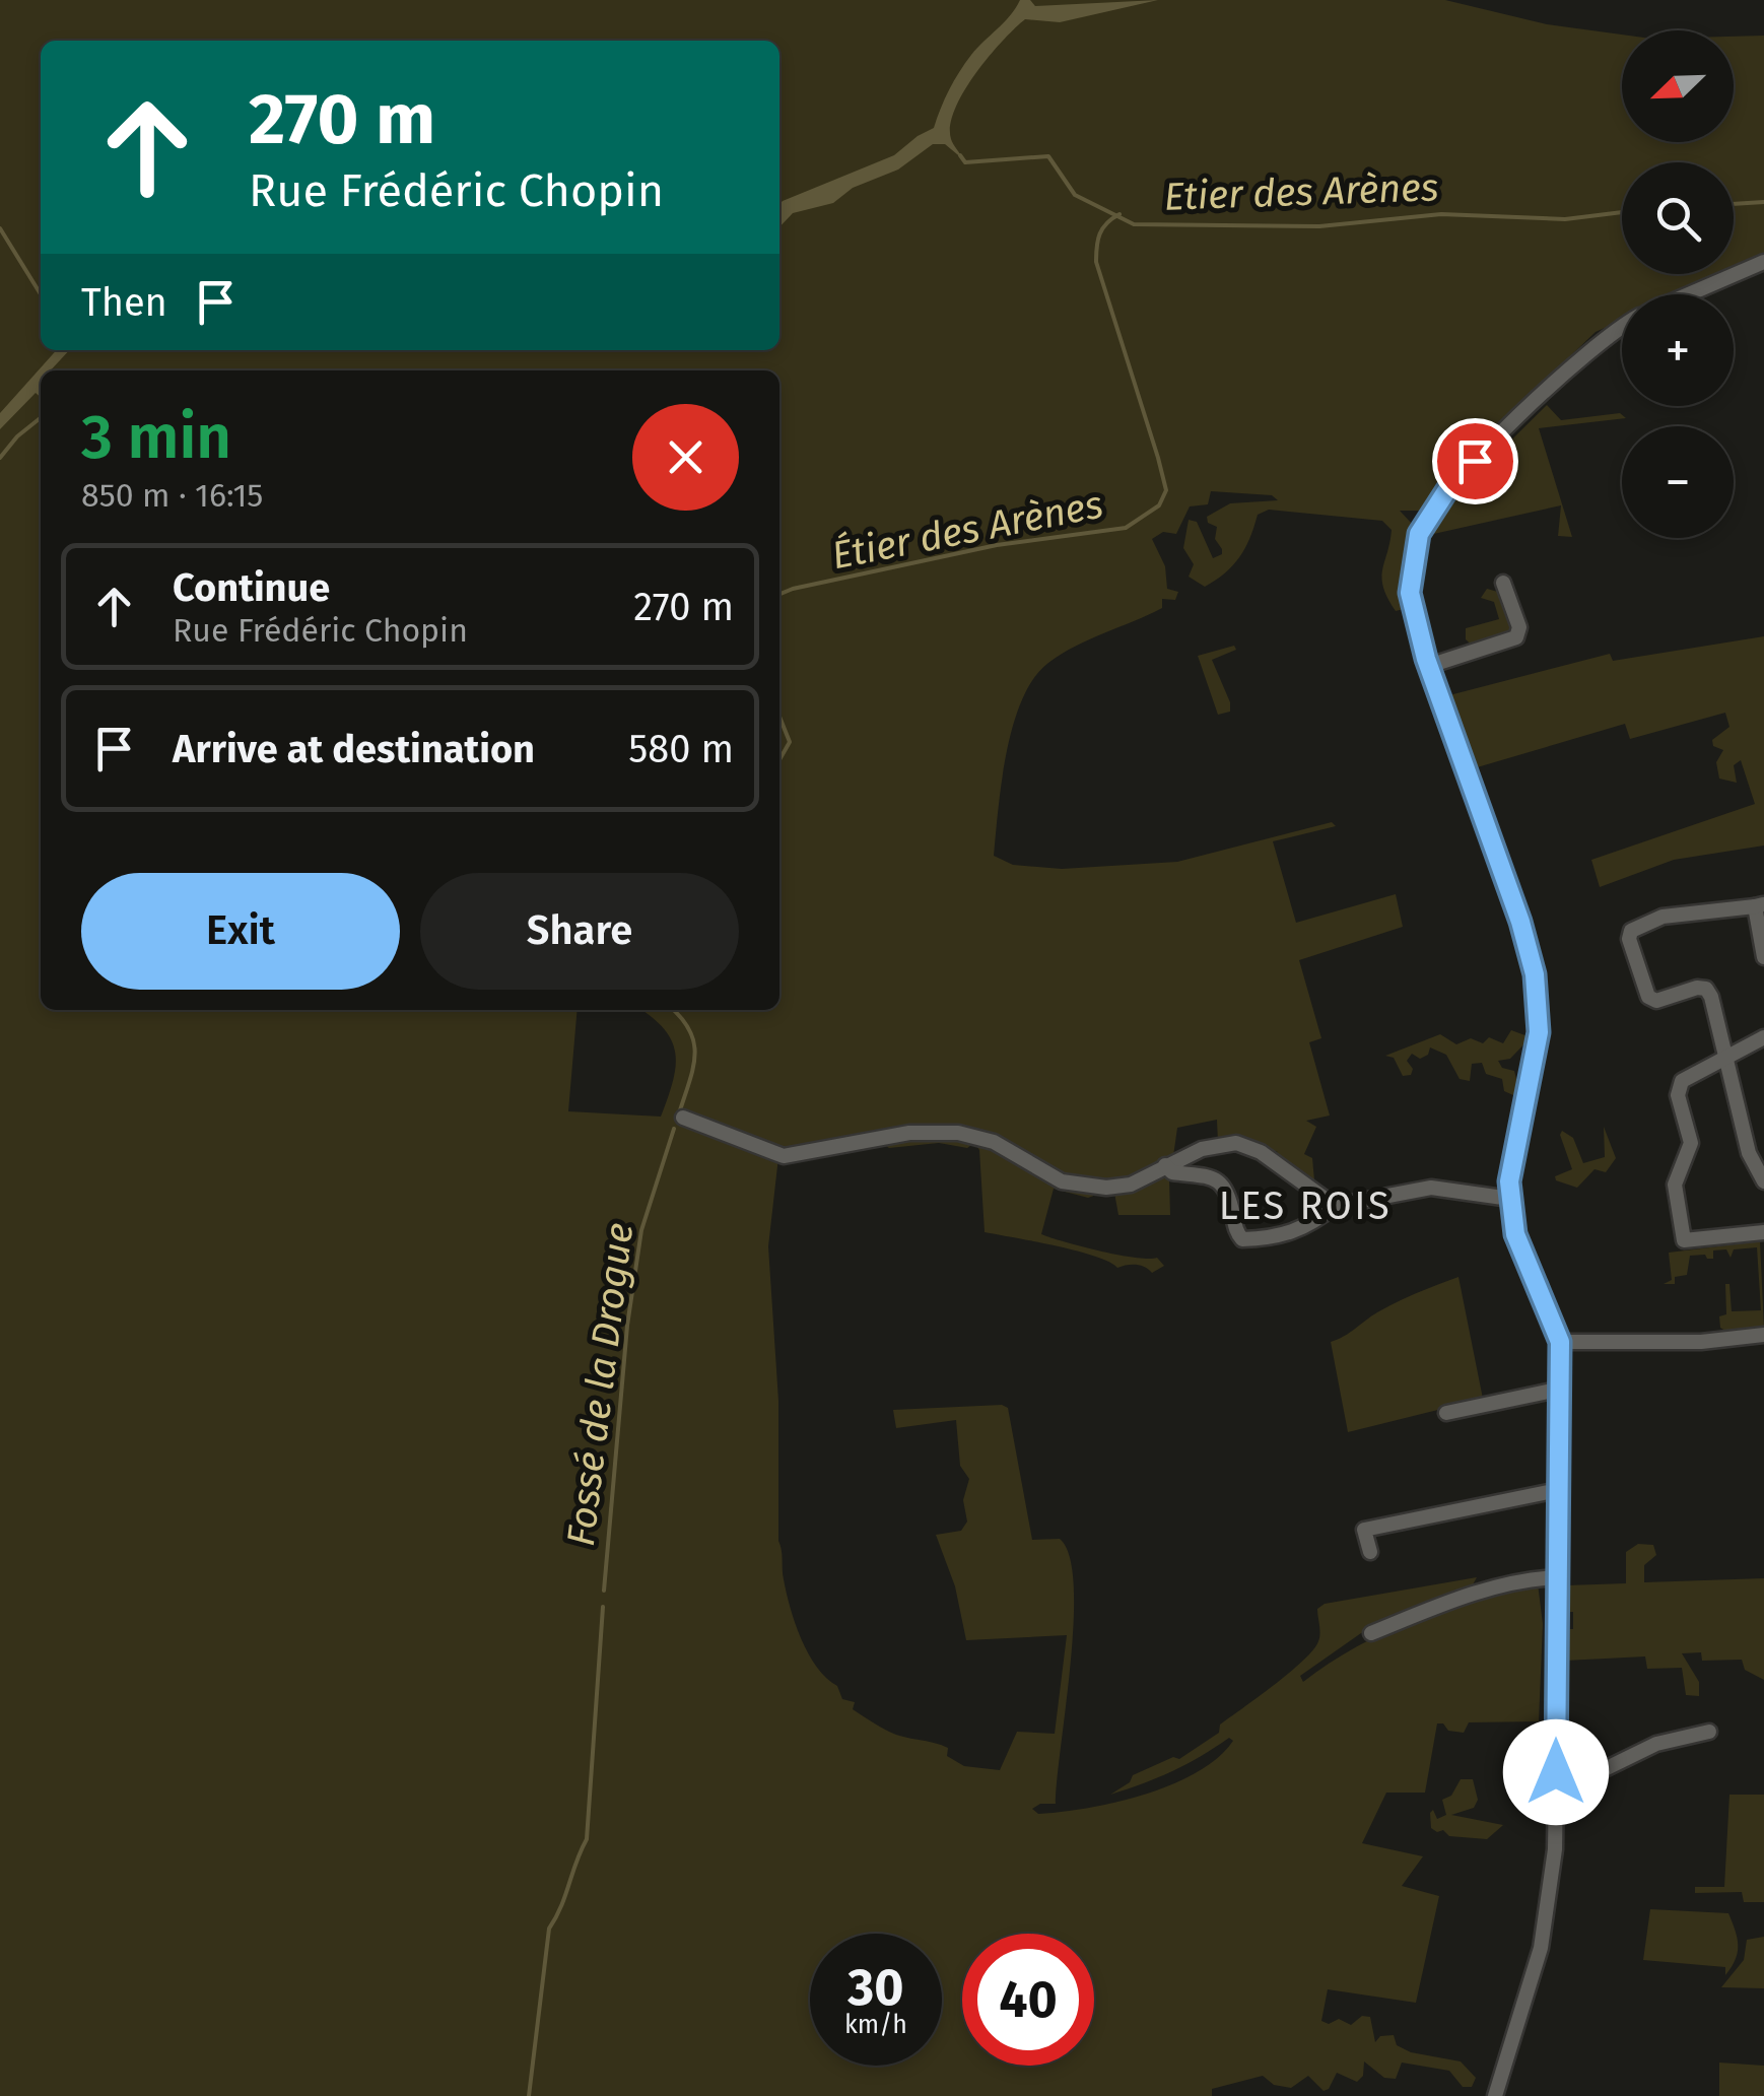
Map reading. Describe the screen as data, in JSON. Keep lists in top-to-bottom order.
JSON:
{
  "districts": ["LES ROIS"],
  "water": ["Etier des Arènes", "Étier des Arènes", "Fossé de la Drogue"],
  "north": "bottom left",
  "page": {
    "map_buttons": ["+", "−"],
    "turn": ["270 m", "Rue Frédéric Chopin"],
    "then": "Then",
    "heading": ["3 min", "850 m · 16:15"],
    "list": [
      {
        "name": "Continue",
        "note": "Rue Frédéric Chopin",
        "value": "270 m"
      },
      {
        "name": "Arrive at destination",
        "value": "580 m"
      }
    ],
    "buttons": ["Exit", "Share"],
    "speed": "30 km/h",
    "limit": "40"
  }
}
